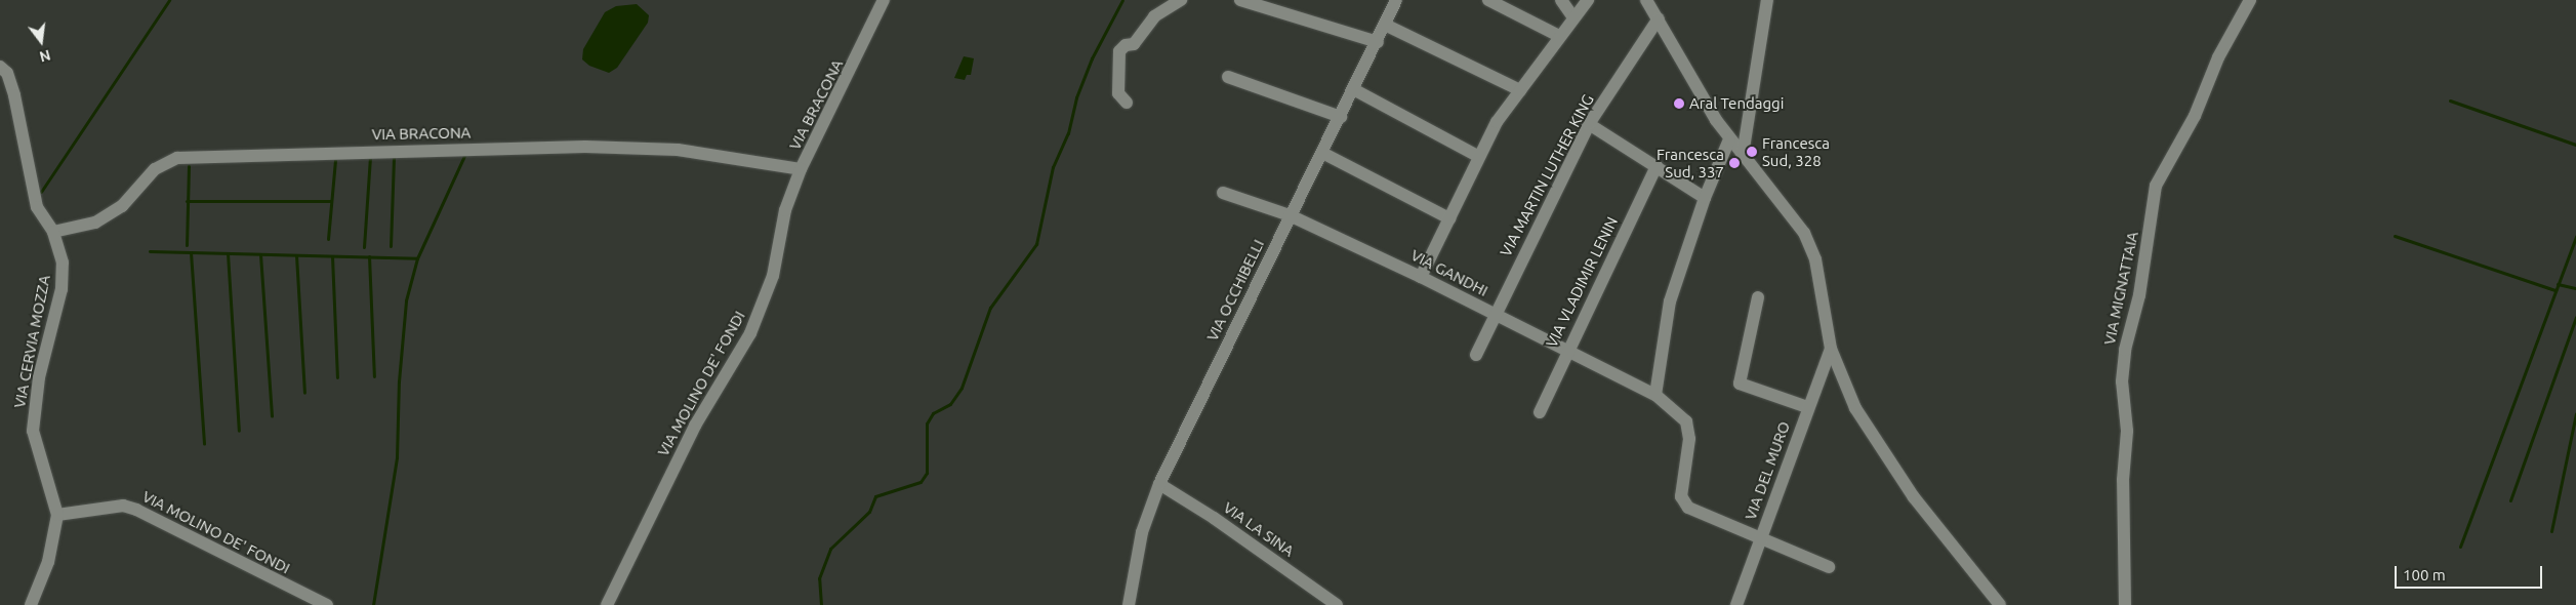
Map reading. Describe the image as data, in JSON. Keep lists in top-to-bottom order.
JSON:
{
  "streets": {
    "street": [
      "VIA BRACONA",
      "VIA MARTIN LUTHER KING",
      "VIA GANDHI",
      "VIA VLADIMIR LENIN",
      "VIA MIGNATTAIA",
      "VIA OCCHIBELLI",
      "VIA CERVIA MOZZA",
      "VIA MOLINO DE' FONDI",
      "VIA DEL MURO",
      "VIA LA SINA"
    ]
  },
  "crossings": [
    ["VIA BRACONA", "VIA CERVIA MOZZA"],
    ["VIA BRACONA", "VIA MOLINO DE' FONDI"],
    ["VIA MARTIN LUTHER KING", "VIA GANDHI"],
    ["VIA GANDHI", "VIA VLADIMIR LENIN"],
    ["VIA GANDHI", "VIA OCCHIBELLI"],
    ["VIA GANDHI", "VIA DEL MURO"],
    ["VIA OCCHIBELLI", "VIA LA SINA"],
    ["VIA CERVIA MOZZA", "VIA MOLINO DE' FONDI"]
  ],
  "places": ["Aral Tendaggi", "Francesca Sud, 328", "Francesca Sud, 337"],
  "scale_bar": "100 m",
  "north": "bottom"
}
